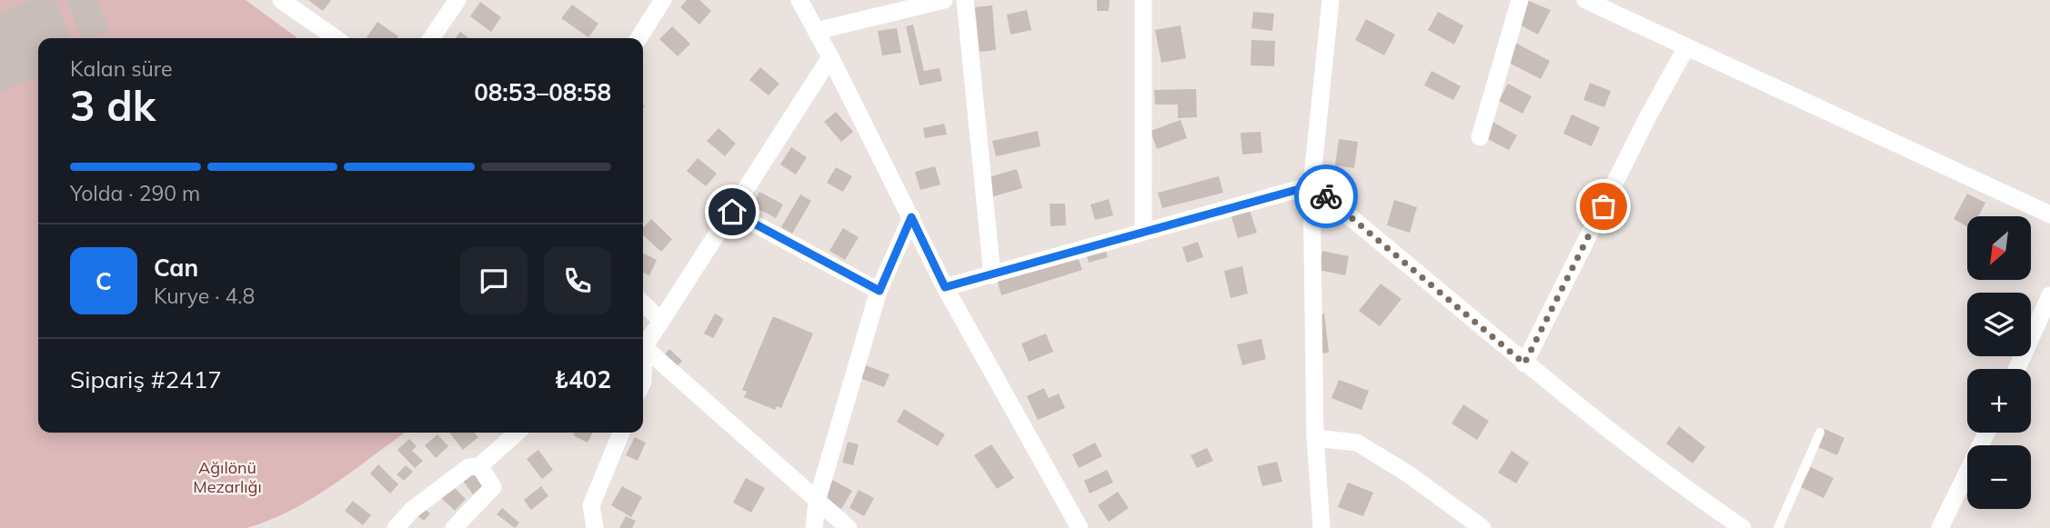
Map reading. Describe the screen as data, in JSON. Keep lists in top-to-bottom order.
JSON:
{
  "parks": ["Ağılönü Mezarlığı"],
  "north": "bottom left",
  "page": {
    "heading": ["3 dk", "Kalan süre", "08:53–08:58"],
    "panel": [
      "Can",
      "Kurye · 4.8",
      "Sipariş #2417",
      "₺402"
    ],
    "bar": "Yolda · 290 m",
    "map_buttons": ["+", "−"],
    "round": "C"
  }
}
